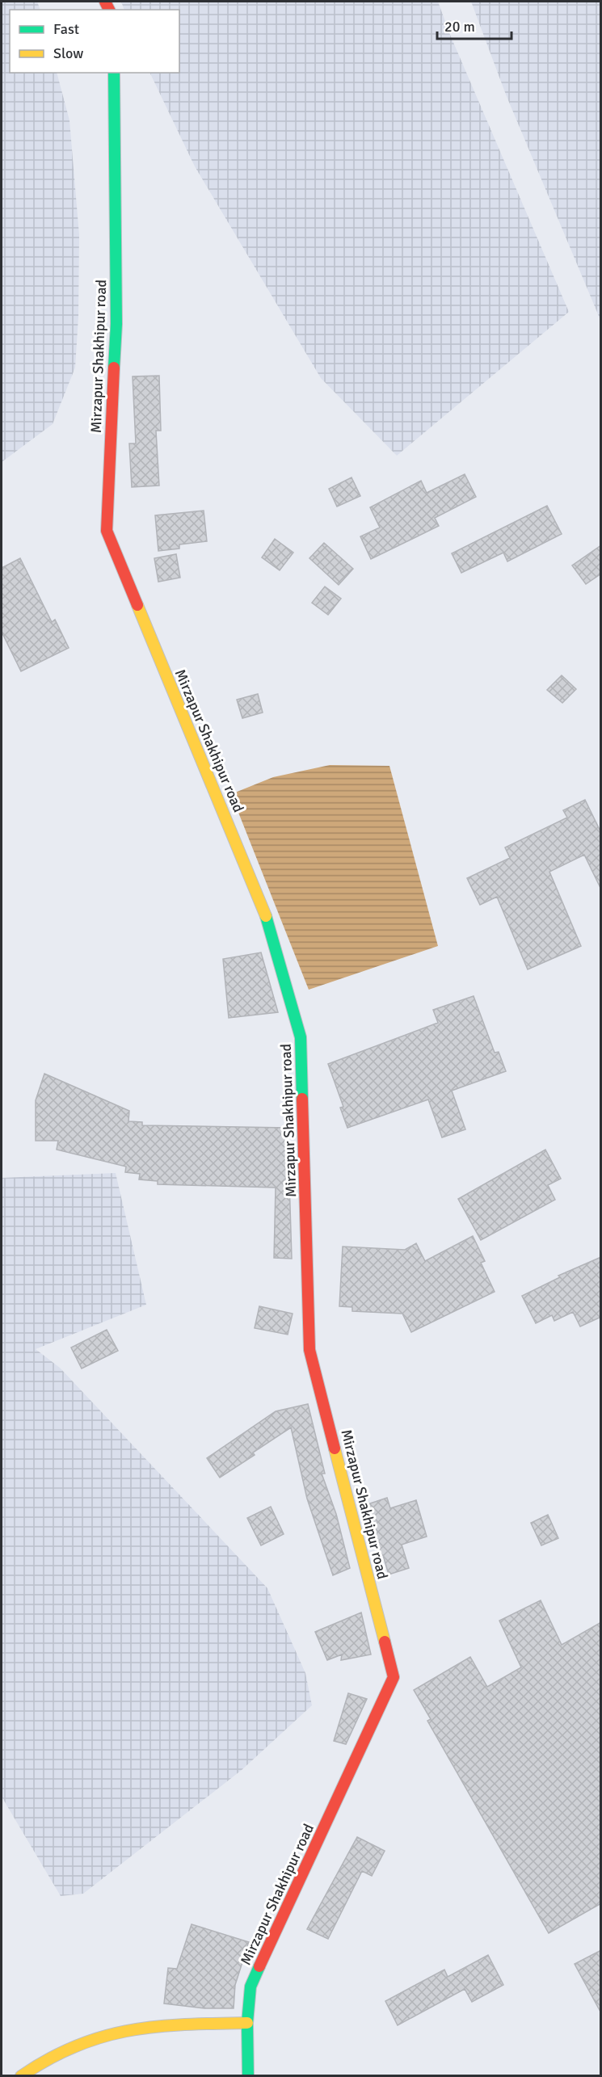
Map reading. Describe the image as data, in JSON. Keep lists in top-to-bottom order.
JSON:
{
  "streets": {
    "main road": ["Mirzapur Shakhipur road"]
  },
  "legend": ["Fast", "Slow"],
  "scale_bar": "20 m"
}
